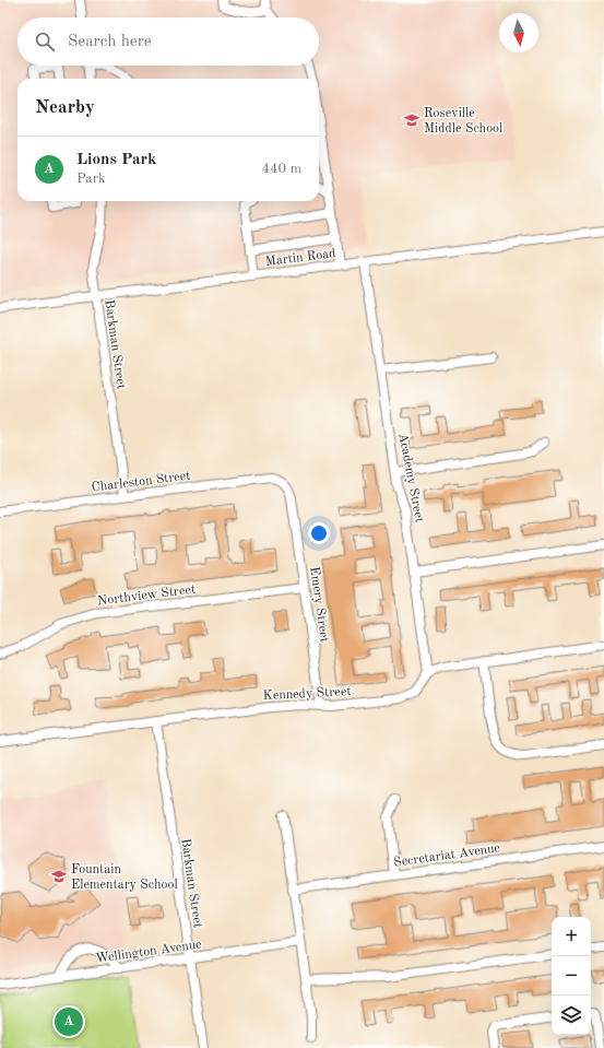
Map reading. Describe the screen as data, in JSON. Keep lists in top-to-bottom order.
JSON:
{
  "streets": {
    "street": [
      "Martin Road",
      "Barkman Street",
      "Academy Street",
      "Charleston Street",
      "Northview Street",
      "Emery Street",
      "Kennedy Street",
      "Secretariat Avenue",
      "Wellington Avenue"
    ]
  },
  "crossings": [
    ["Martin Road", "Barkman Street"],
    ["Martin Road", "Academy Street"],
    ["Barkman Street", "Charleston Street"],
    ["Barkman Street", "Kennedy Street"],
    ["Barkman Street", "Wellington Avenue"],
    ["Academy Street", "Kennedy Street"],
    ["Charleston Street", "Emery Street"],
    ["Northview Street", "Emery Street"],
    ["Emery Street", "Kennedy Street"]
  ],
  "places": {
    "school or university": ["Roseville Middle School", "Fountain Elementary School"]
  },
  "north": "bottom",
  "page": {
    "search": "Search here",
    "heading": "Nearby",
    "list": [
      {
        "mark": "A",
        "name": "Lions Park",
        "note": "Park",
        "value": "440 m"
      }
    ],
    "map_buttons": ["+", "−"],
    "pins": "A"
  }
}
